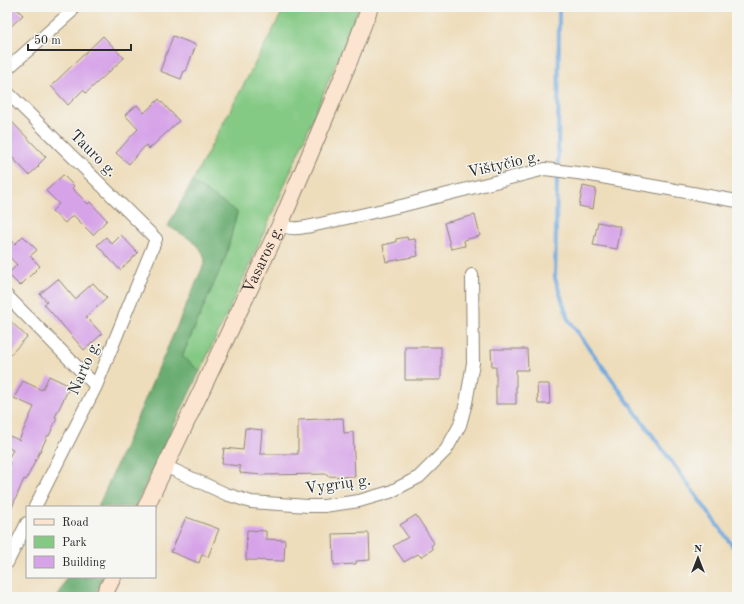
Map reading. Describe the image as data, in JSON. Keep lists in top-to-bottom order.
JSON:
{
  "streets": {
    "main road": ["Vasaros g."],
    "street": [
      "Tauro g.",
      "Vištyčio g.",
      "Narto g.",
      "Vygrių g."
    ]
  },
  "crossings": [
    ["Tauro g.", "Narto g."],
    ["Vištyčio g.", "Vasaros g."],
    ["Vasaros g.", "Vygrių g."]
  ],
  "legend": ["Road", "Park", "Building"],
  "scale_bar": "50 m",
  "north": "top"
}
